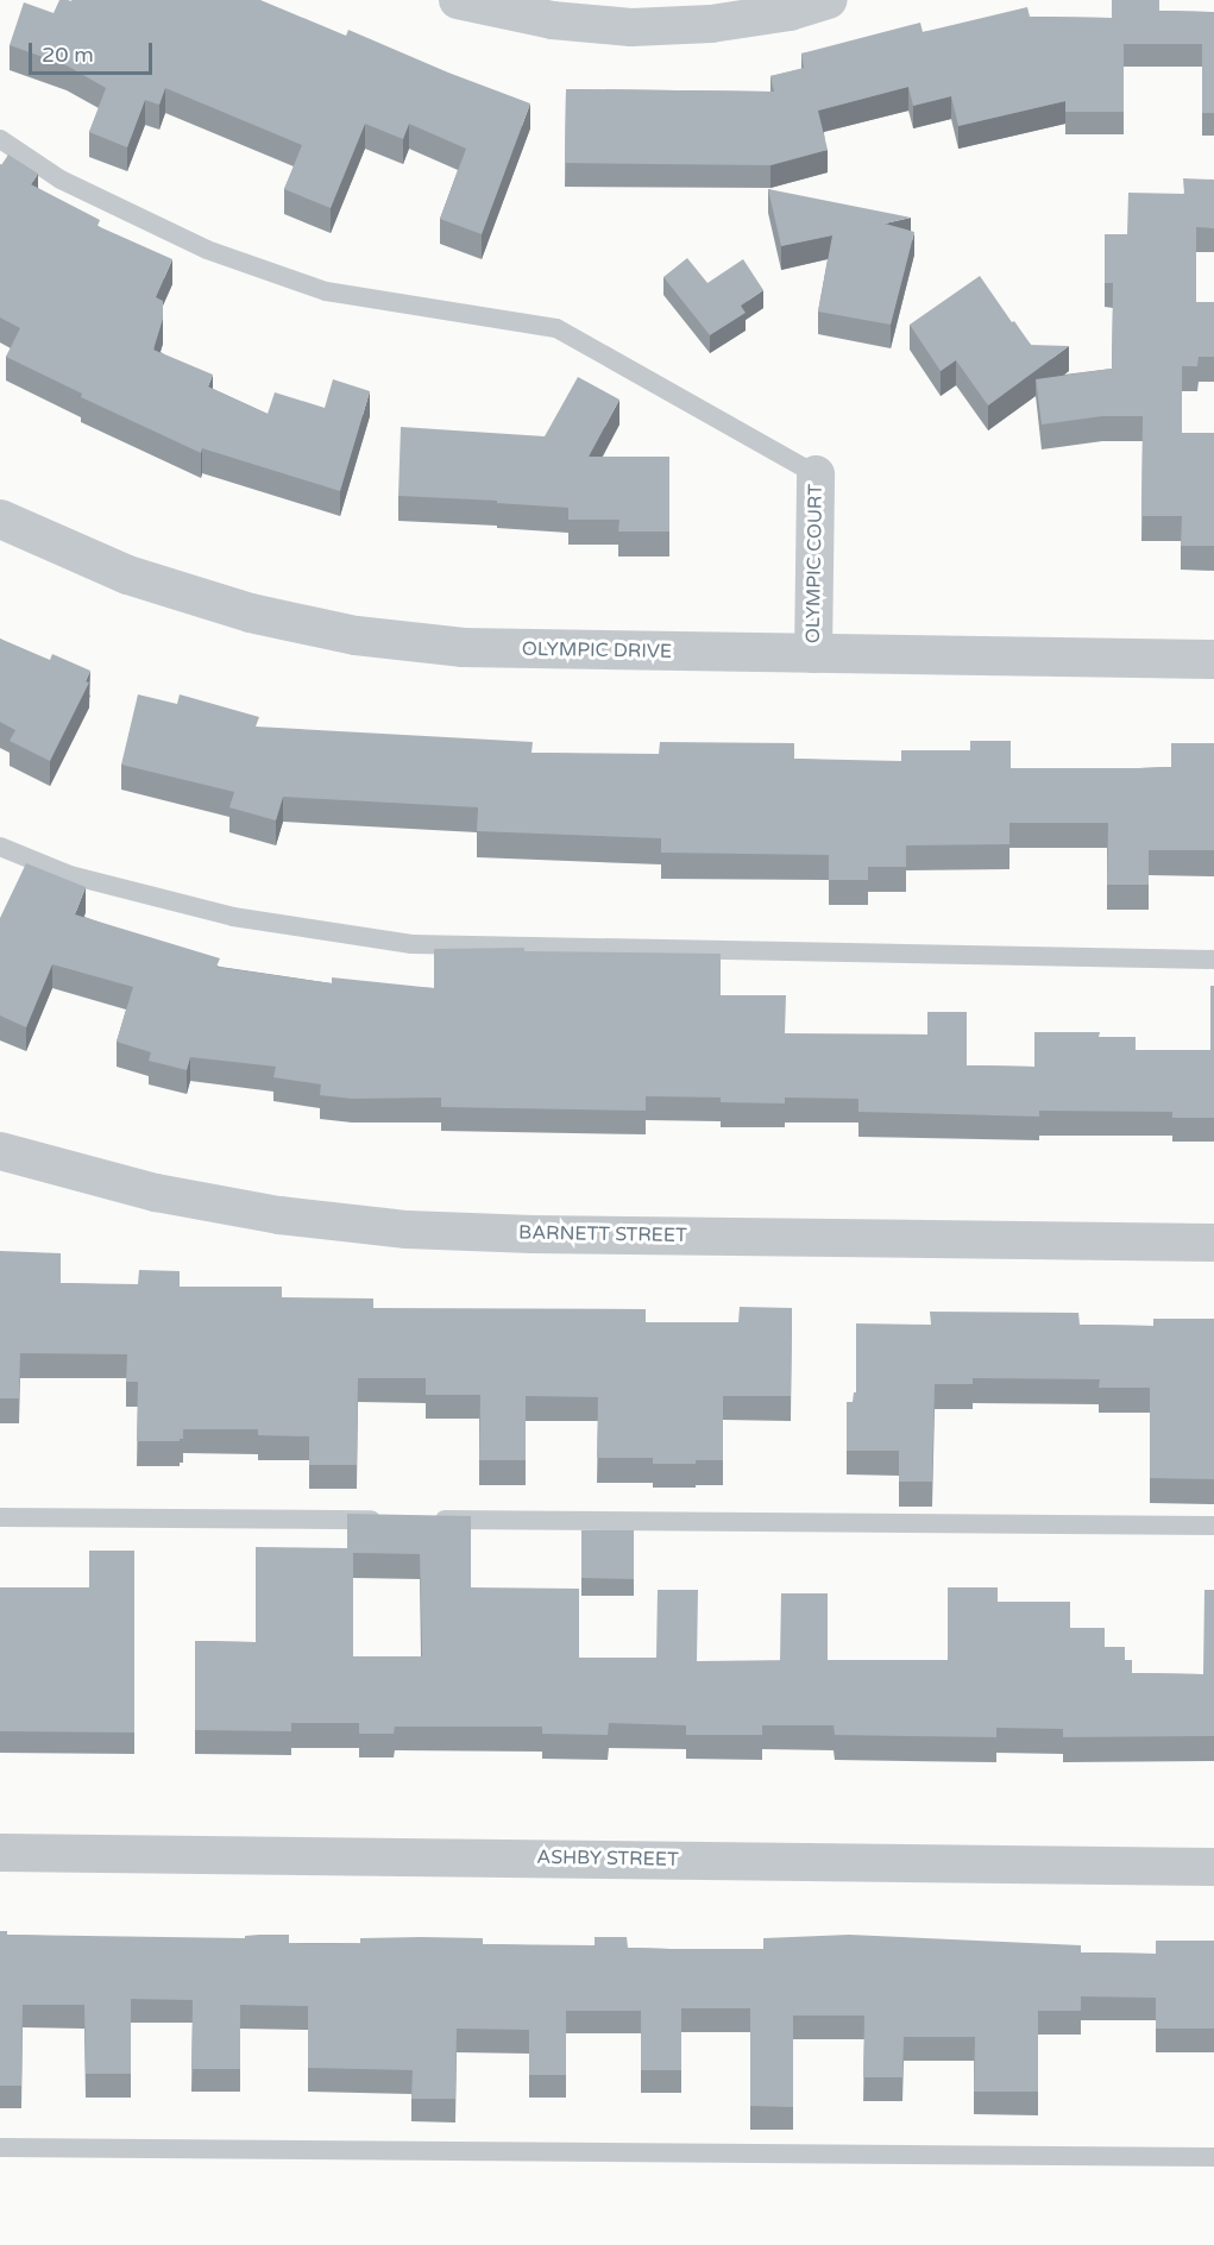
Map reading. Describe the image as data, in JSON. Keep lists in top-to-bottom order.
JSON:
{
  "streets": {
    "street": [
      "OLYMPIC COURT",
      "OLYMPIC DRIVE",
      "BARNETT STREET",
      "ASHBY STREET"
    ]
  },
  "crossings": [
    ["OLYMPIC COURT", "OLYMPIC DRIVE"]
  ],
  "scale_bar": "20 m"
}
